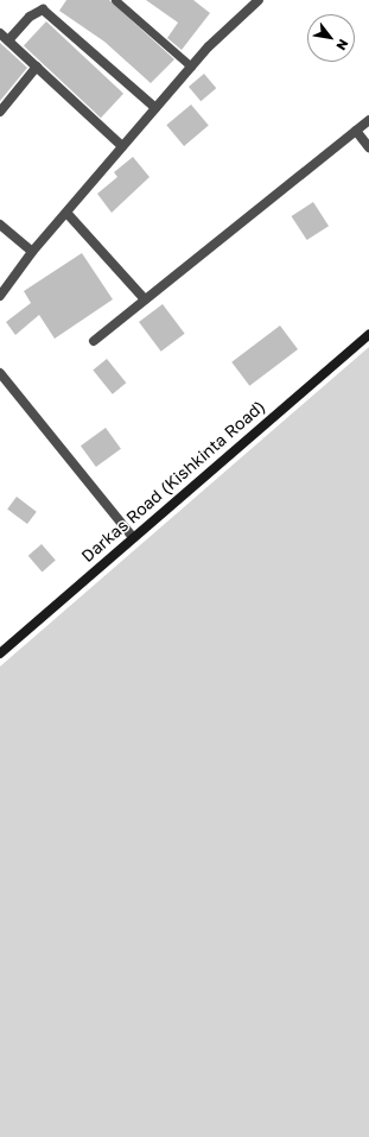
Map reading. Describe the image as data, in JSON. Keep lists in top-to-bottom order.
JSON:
{
  "streets": {
    "main road": ["Darkas Road (Kishkinta Road)"]
  },
  "north": "bottom right"
}
